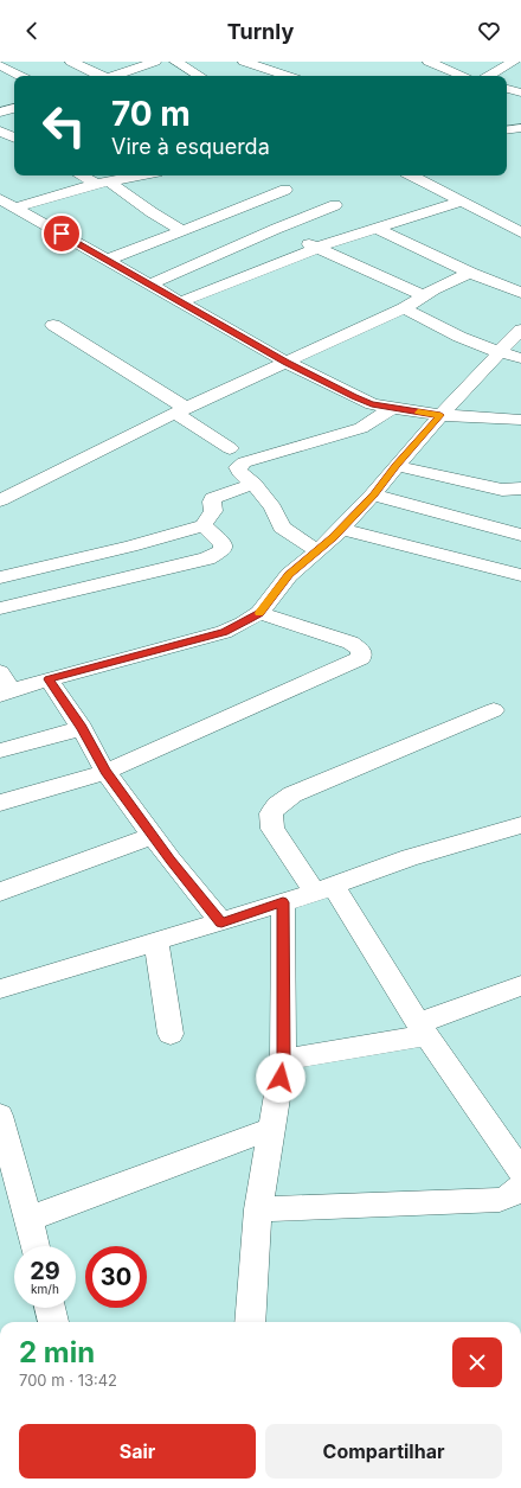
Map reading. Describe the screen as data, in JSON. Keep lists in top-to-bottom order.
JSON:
{
  "page": {
    "header": "Turnly",
    "turn": ["70 m", "Vire à esquerda"],
    "speed": "29 km/h",
    "limit": "30",
    "heading": ["2 min", "700 m · 13:42"],
    "buttons": ["Sair", "Compartilhar"]
  }
}
